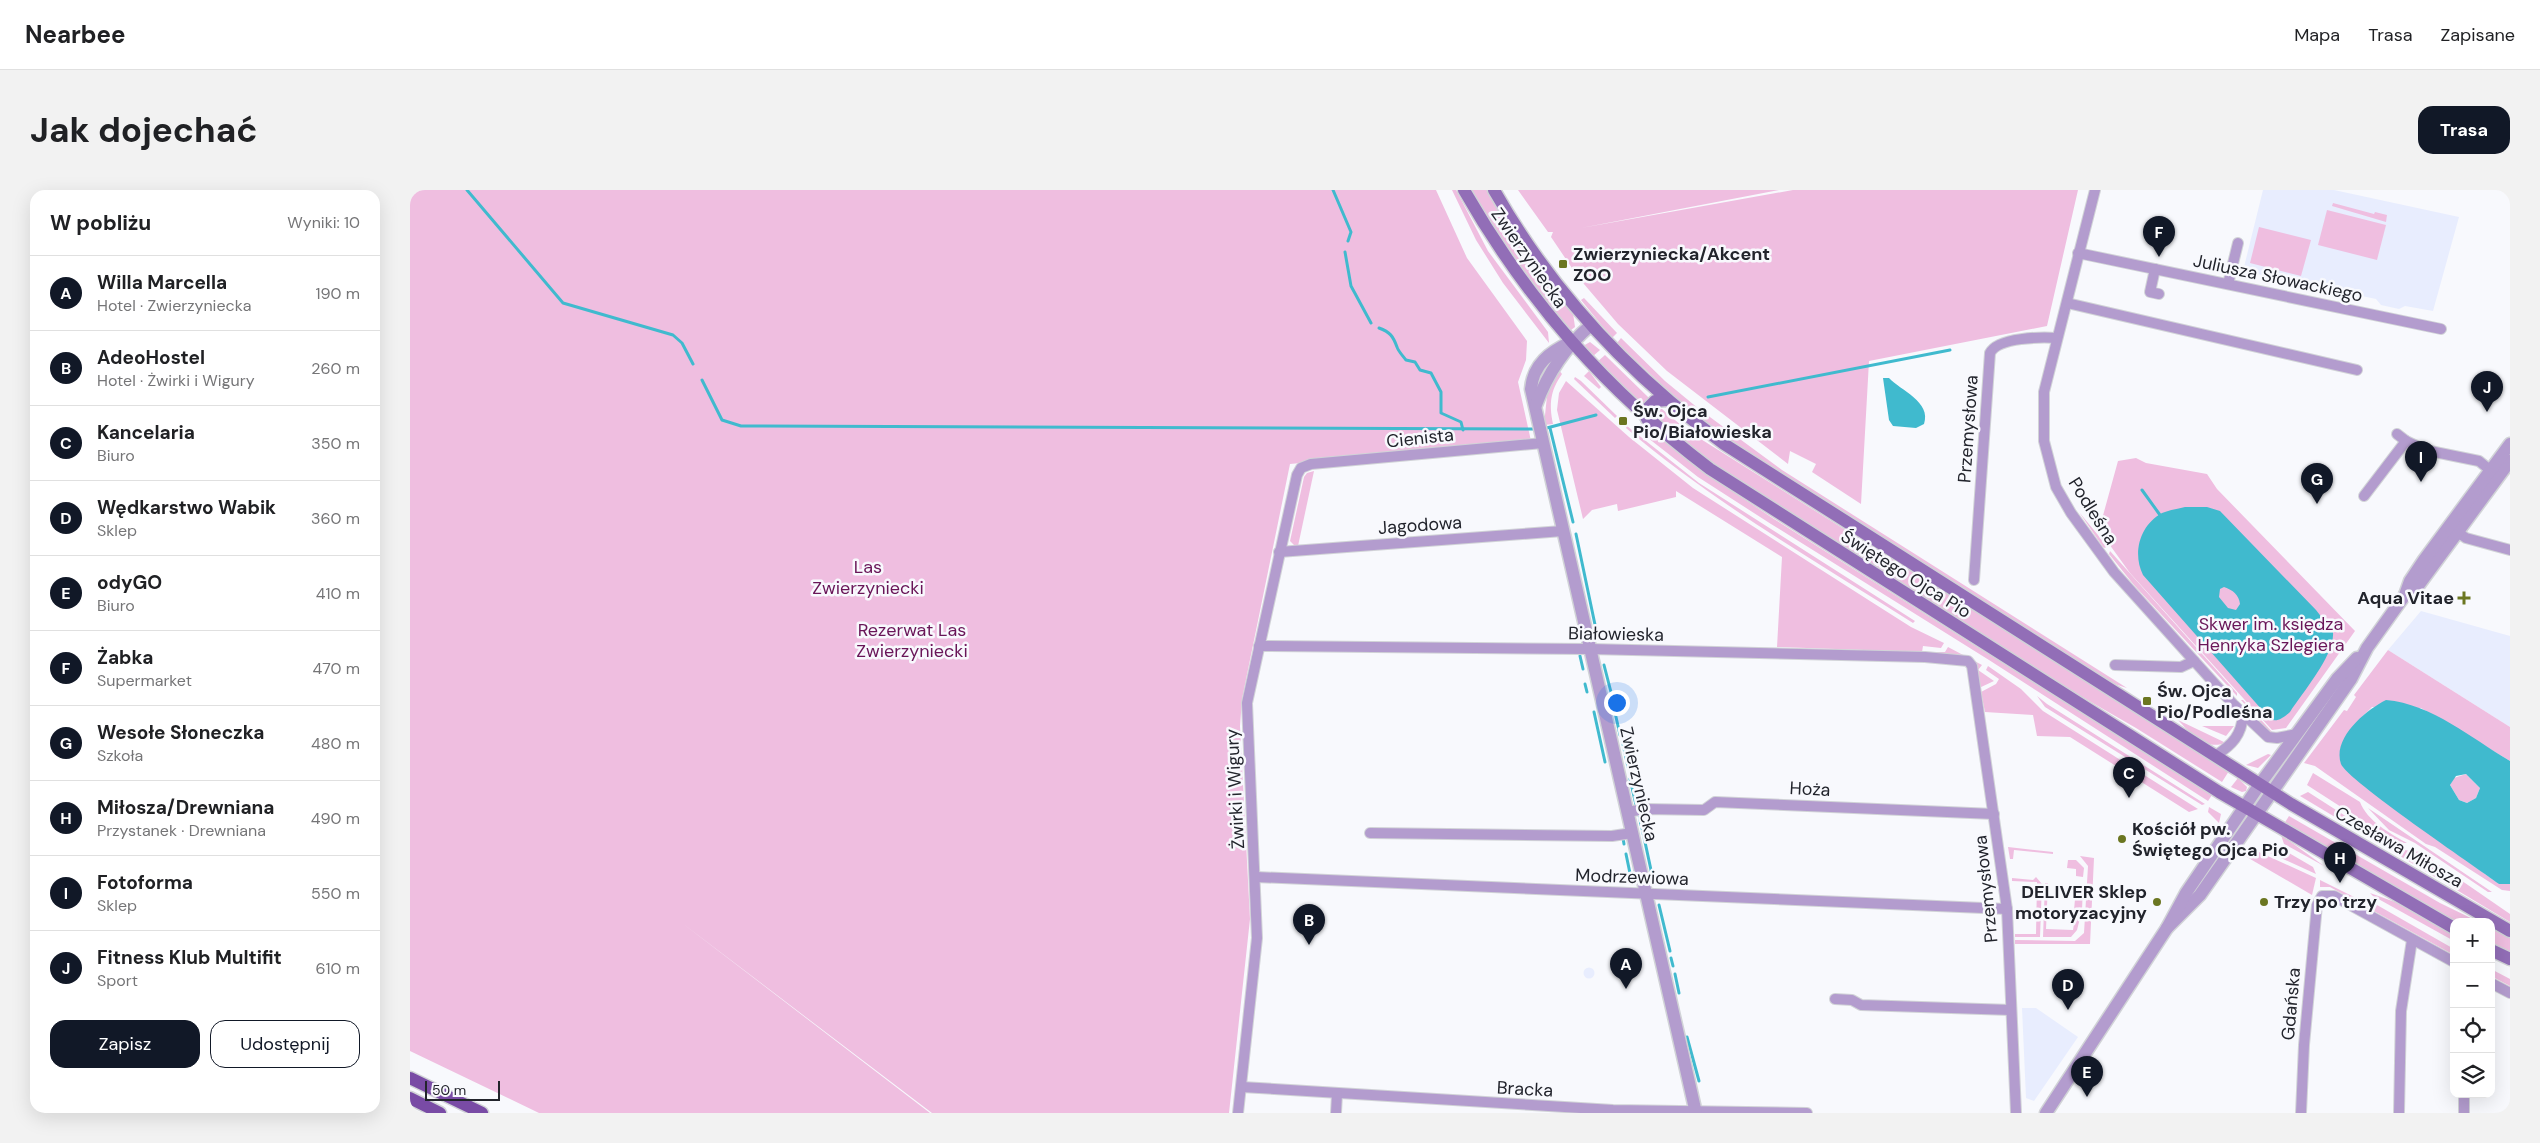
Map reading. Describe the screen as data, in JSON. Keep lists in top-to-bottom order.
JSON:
{
  "streets": {
    "main road": ["Zwierzyniecka", "Świętego Ojca Pio", "Czesława Miłosza"],
    "street": [
      "Juliusza Słowackiego",
      "Przemysłowa",
      "Cienista",
      "Podleśna",
      "Jagodowa",
      "Białowieska",
      "Żwirki i Wigury",
      "Hoża",
      "Modrzewiowa",
      "Gdańska",
      "Bracka"
    ]
  },
  "crossings": [
    ["Zwierzyniecka", "Cienista"],
    ["Zwierzyniecka", "Jagodowa"],
    ["Zwierzyniecka", "Świętego Ojca Pio"],
    ["Zwierzyniecka", "Białowieska"],
    ["Zwierzyniecka", "Hoża"],
    ["Zwierzyniecka", "Modrzewiowa"],
    ["Zwierzyniecka", "Bracka"],
    ["Juliusza Słowackiego", "Podleśna"],
    ["Przemysłowa", "Podleśna"],
    ["Przemysłowa", "Białowieska"],
    ["Przemysłowa", "Hoża"],
    ["Przemysłowa", "Modrzewiowa"],
    ["Cienista", "Żwirki i Wigury"],
    ["Jagodowa", "Żwirki i Wigury"],
    ["Świętego Ojca Pio", "Czesława Miłosza"],
    ["Białowieska", "Żwirki i Wigury"],
    ["Żwirki i Wigury", "Modrzewiowa"],
    ["Żwirki i Wigury", "Bracka"]
  ],
  "parks": ["Las Zwierzyniecki", "Skwer im. księdza Henryka Szlegiera", "Rezerwat Las Zwierzyniecki"],
  "places": {
    "transit": ["Zwierzyniecka/Akcent ZOO", "Św. Ojca Pio/Białowieska", "Św. Ojca Pio/Podleśna"],
    "health": ["Aqua Vitae"],
    "other": ["Kościół pw. Świętego Ojca Pio", "DELIVER Sklep motoryzacyjny", "Trzy po trzy"]
  },
  "scale_bar": "50 m",
  "page": {
    "header": "Nearbee",
    "nav": ["Mapa", "Trasa", "Zapisane"],
    "buttons": [
      "Trasa",
      ["Zapisz", "Udostępnij"]
    ],
    "title": "Jak dojechać",
    "heading": ["W pobliżu", "Wyniki: 10"],
    "pins": [
      "F",
      "J",
      "I",
      "G",
      "C",
      "H",
      "B",
      "A",
      "D",
      "E"
    ],
    "list": [
      {
        "mark": "A",
        "name": "Willa Marcella",
        "note": "Hotel · Zwierzyniecka",
        "value": "190 m"
      },
      {
        "mark": "B",
        "name": "AdeoHostel",
        "note": "Hotel · Żwirki i Wigury",
        "value": "260 m"
      },
      {
        "mark": "C",
        "name": "Kancelaria",
        "note": "Biuro",
        "value": "350 m"
      },
      {
        "mark": "D",
        "name": "Wędkarstwo Wabik",
        "note": "Sklep",
        "value": "360 m"
      },
      {
        "mark": "E",
        "name": "odyGO",
        "note": "Biuro",
        "value": "410 m"
      },
      {
        "mark": "F",
        "name": "Żabka",
        "note": "Supermarket",
        "value": "470 m"
      },
      {
        "mark": "G",
        "name": "Wesołe Słoneczka",
        "note": "Szkoła",
        "value": "480 m"
      },
      {
        "mark": "H",
        "name": "Miłosza/Drewniana",
        "note": "Przystanek · Drewniana",
        "value": "490 m"
      },
      {
        "mark": "I",
        "name": "Fotoforma",
        "note": "Sklep",
        "value": "550 m"
      },
      {
        "mark": "J",
        "name": "Fitness Klub Multifit",
        "note": "Sport",
        "value": "610 m"
      }
    ],
    "map_buttons": ["+", "−"],
    "scale": "50 m"
  }
}
